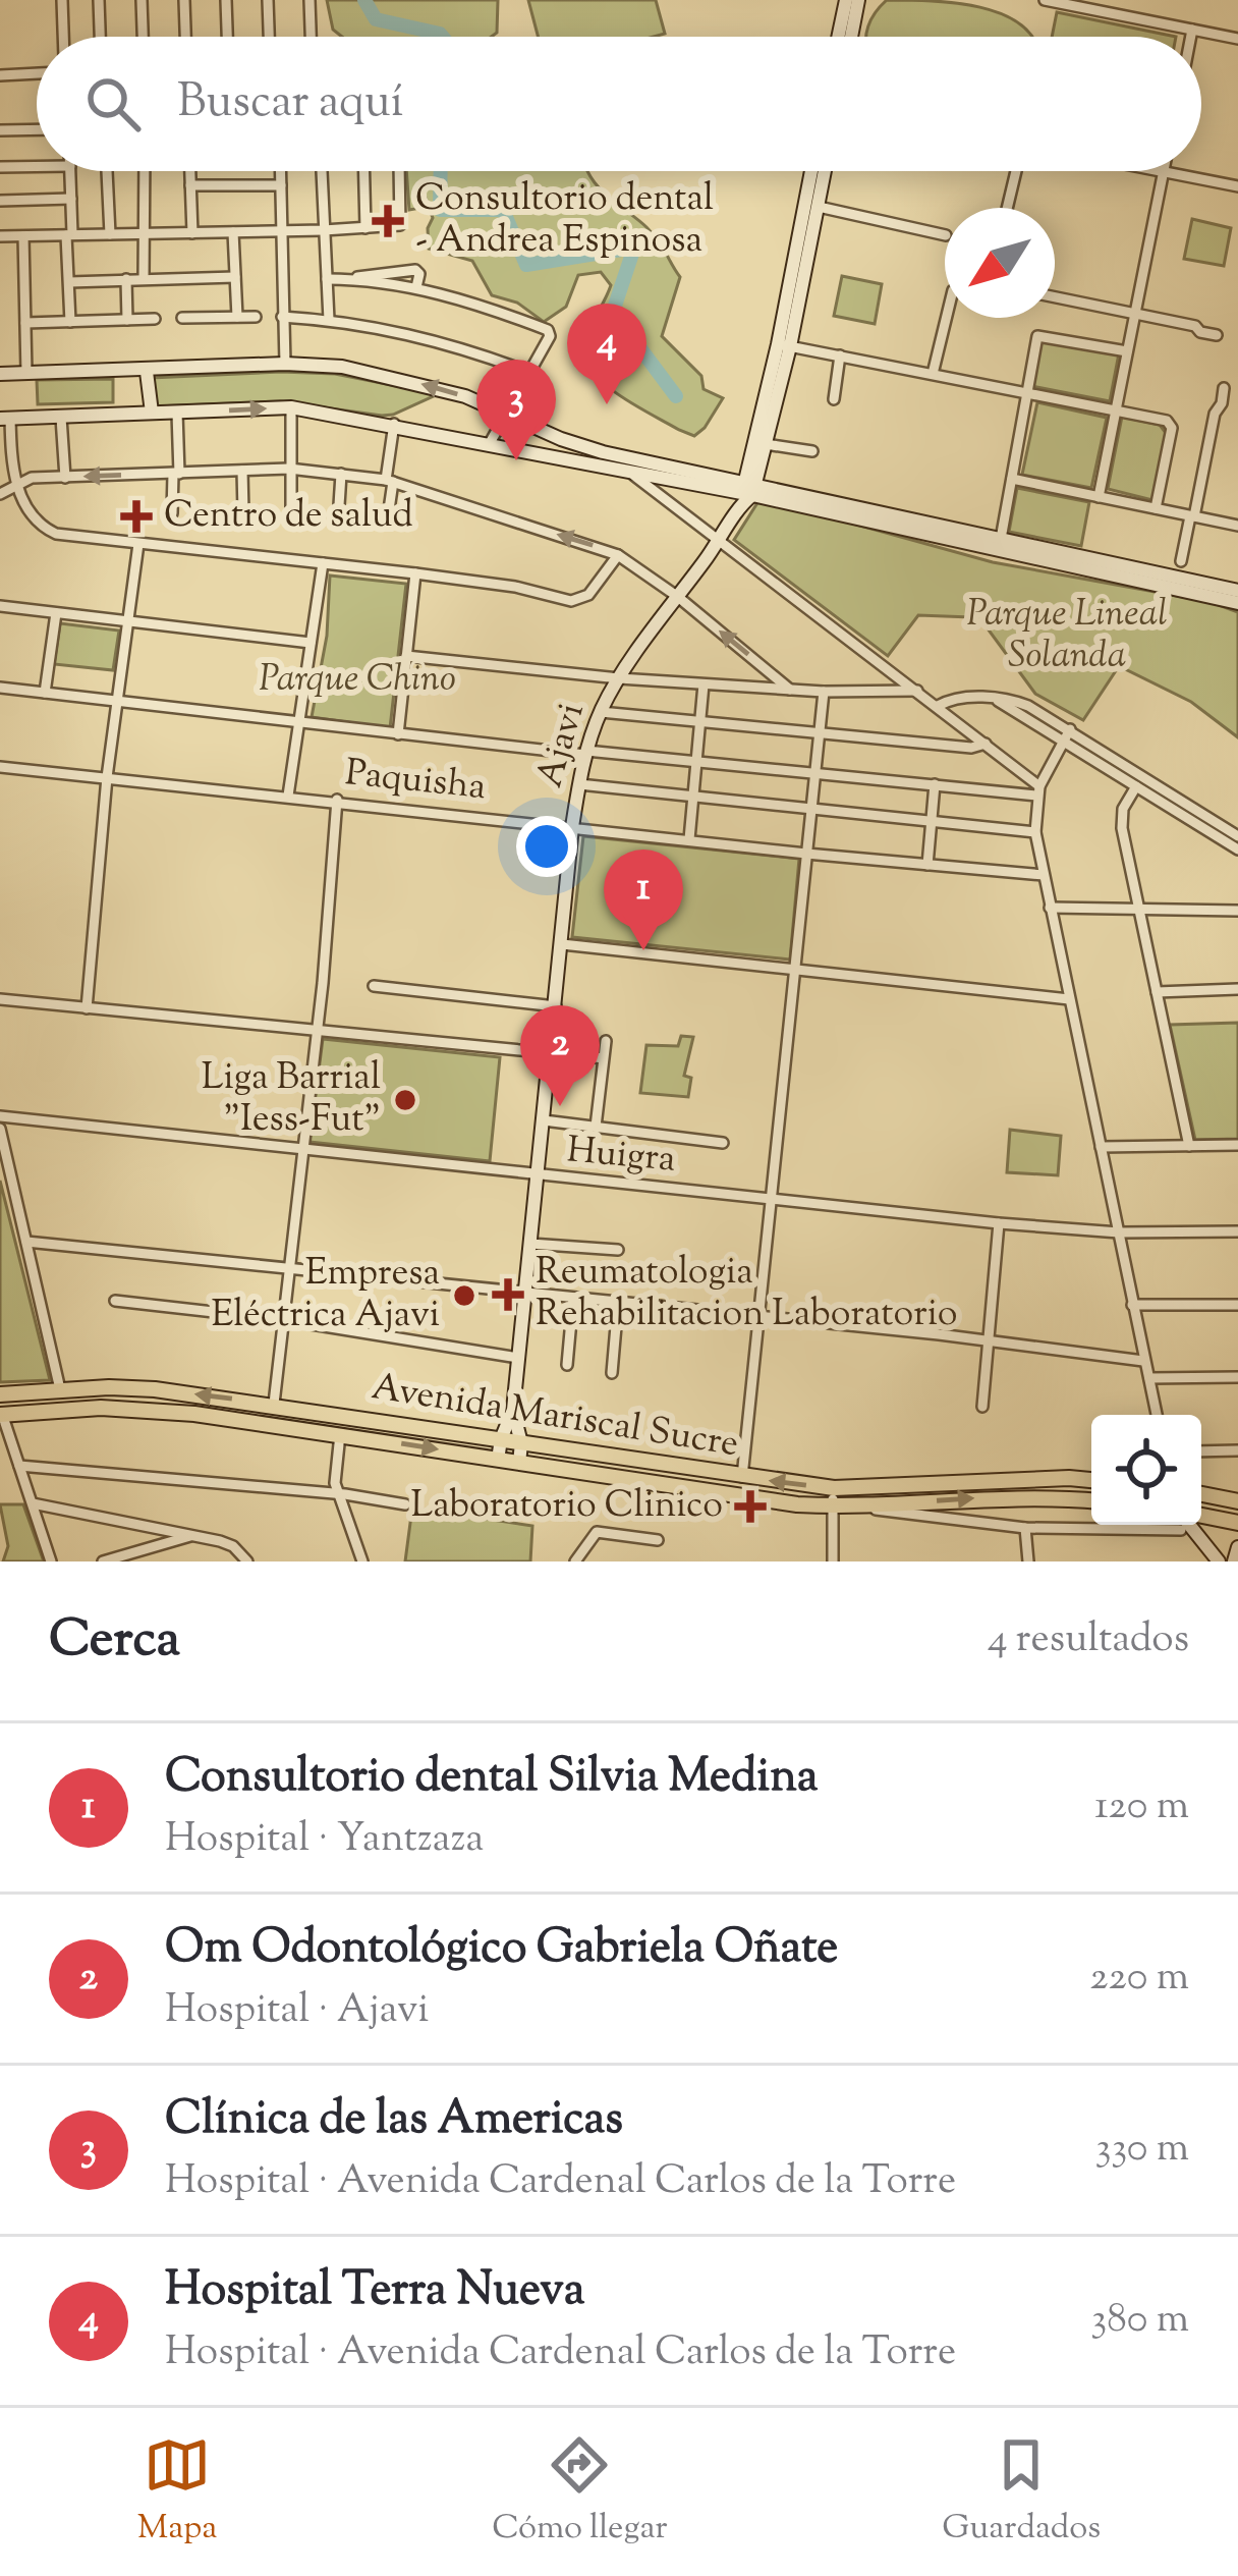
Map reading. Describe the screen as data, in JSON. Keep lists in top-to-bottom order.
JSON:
{
  "streets": {
    "main road": ["Avenida Mariscal Sucre"],
    "street": ["Ajavi", "Paquisha", "Huigra"]
  },
  "crossings": [
    ["Ajavi", "Paquisha"],
    ["Ajavi", "Huigra"],
    ["Ajavi", "Avenida Mariscal Sucre"]
  ],
  "parks": ["Parque Lineal Solanda", "Parque Chino"],
  "places": {
    "health": [
      "Consultorio dental - Andrea Espinosa",
      "Centro de salud",
      "Reumatologia Rehabilitacion Laboratorio",
      "Laboratorio Clinico"
    ],
    "other": ["Liga Barrial \"Iess-Fut\"", "Empresa Eléctrica Ajavi"]
  },
  "north": "bottom left",
  "page": {
    "search": "Buscar aquí",
    "pins": [
      "4",
      "3",
      "1",
      "2"
    ],
    "heading": ["Cerca", "4 resultados"],
    "list": [
      {
        "mark": "1",
        "name": "Consultorio dental Silvia Medina",
        "note": "Hospital · Yantzaza",
        "value": "120 m"
      },
      {
        "mark": "2",
        "name": "Om Odontológico Gabriela Oñate",
        "note": "Hospital · Ajavi",
        "value": "220 m"
      },
      {
        "mark": "3",
        "name": "Clínica de las Americas",
        "note": "Hospital · Avenida Cardenal Carlos de la Torre",
        "value": "330 m"
      },
      {
        "mark": "4",
        "name": "Hospital Terra Nueva",
        "note": "Hospital · Avenida Cardenal Carlos de la Torre",
        "value": "380 m"
      }
    ],
    "nav": ["Mapa", "Cómo llegar", "Guardados"]
  }
}
